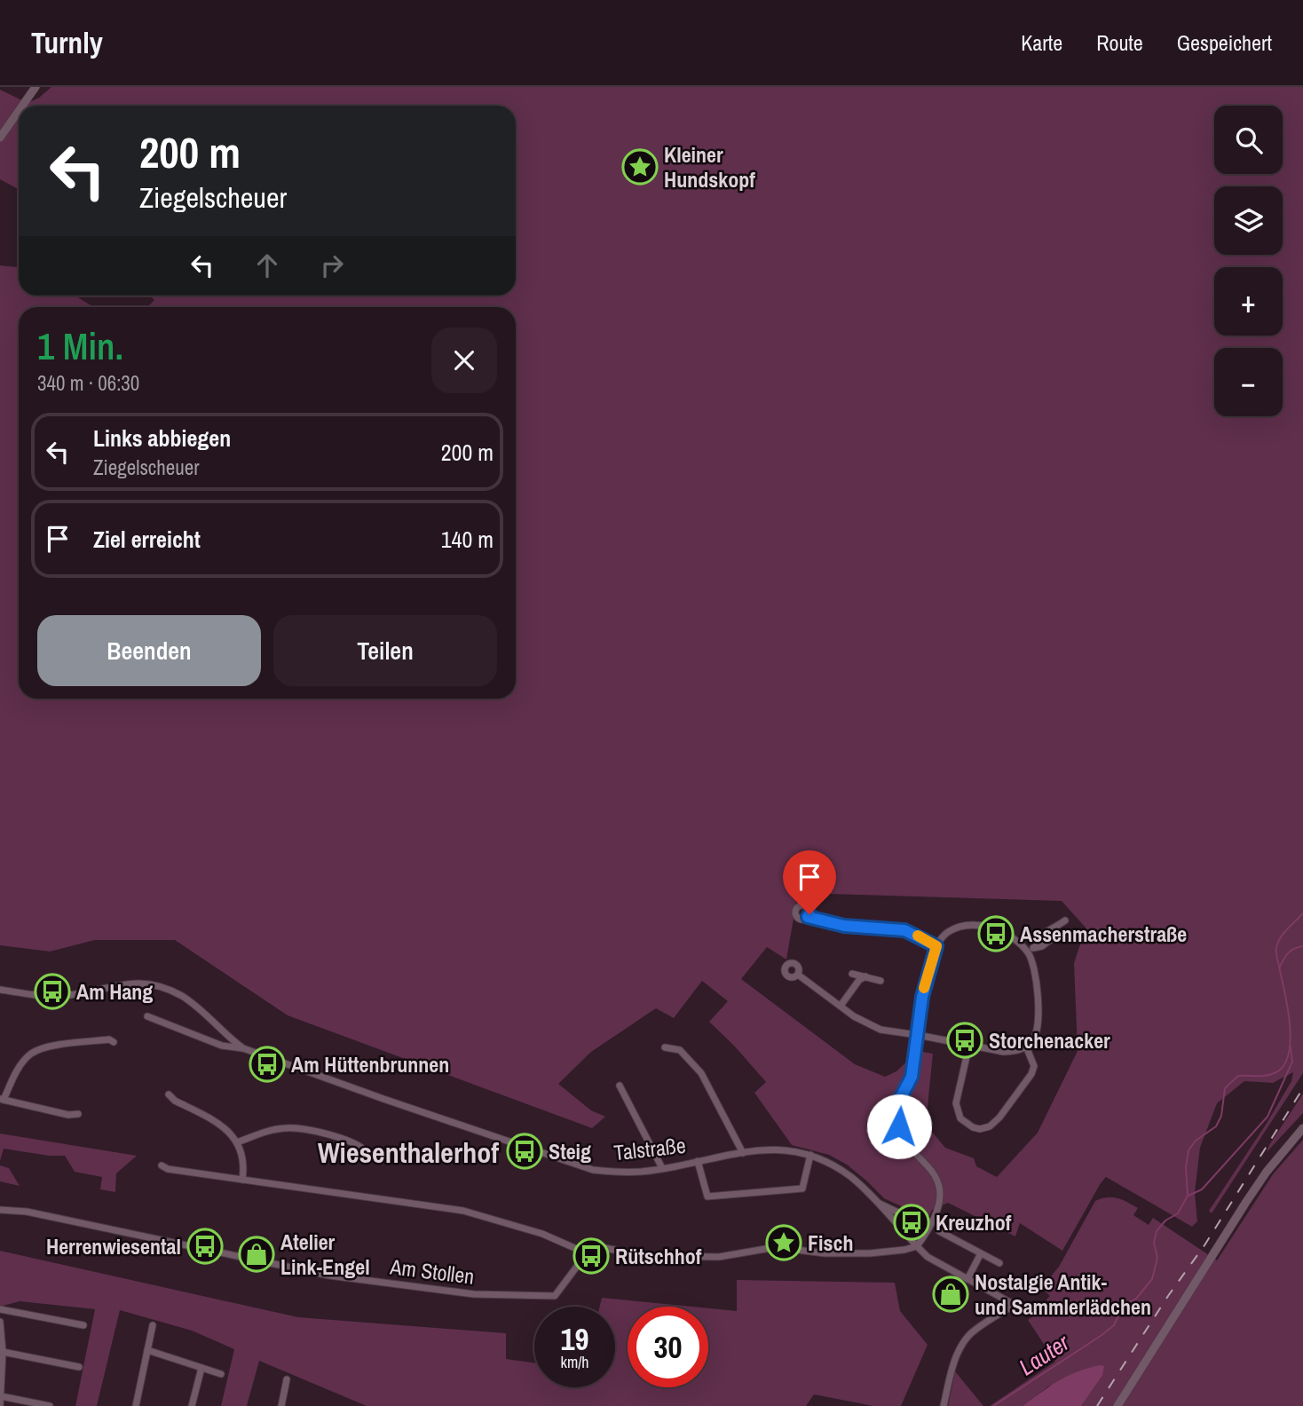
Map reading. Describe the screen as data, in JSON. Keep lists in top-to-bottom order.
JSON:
{
  "streets": {
    "street": ["Talstraße", "Am Stollen"]
  },
  "districts": ["Wiesenthalerhof"],
  "water": ["Lauter"],
  "places": {
    "place": ["Kleiner Hundskopf", "Fisch"],
    "bus stop": [
      "Assenmacherstraße",
      "Am Hang",
      "Storchenacker",
      "Am Hüttenbrunnen",
      "Steig",
      "Kreuzhof",
      "Herrenwiesental",
      "Rütschhof"
    ],
    "shop": ["Atelier Link-Engel", "Nostalgie Antik- und Sammlerlädchen"]
  },
  "page": {
    "header": "Turnly",
    "nav": ["Karte", "Route", "Gespeichert"],
    "map_buttons": ["+", "−"],
    "turn": ["200 m", "Ziegelscheuer"],
    "heading": ["1 Min.", "340 m · 06:30"],
    "list": [
      {
        "name": "Links abbiegen",
        "note": "Ziegelscheuer",
        "value": "200 m"
      },
      {
        "name": "Ziel erreicht",
        "value": "140 m"
      }
    ],
    "buttons": ["Beenden", "Teilen"],
    "speed": "19 km/h",
    "limit": "30"
  }
}
